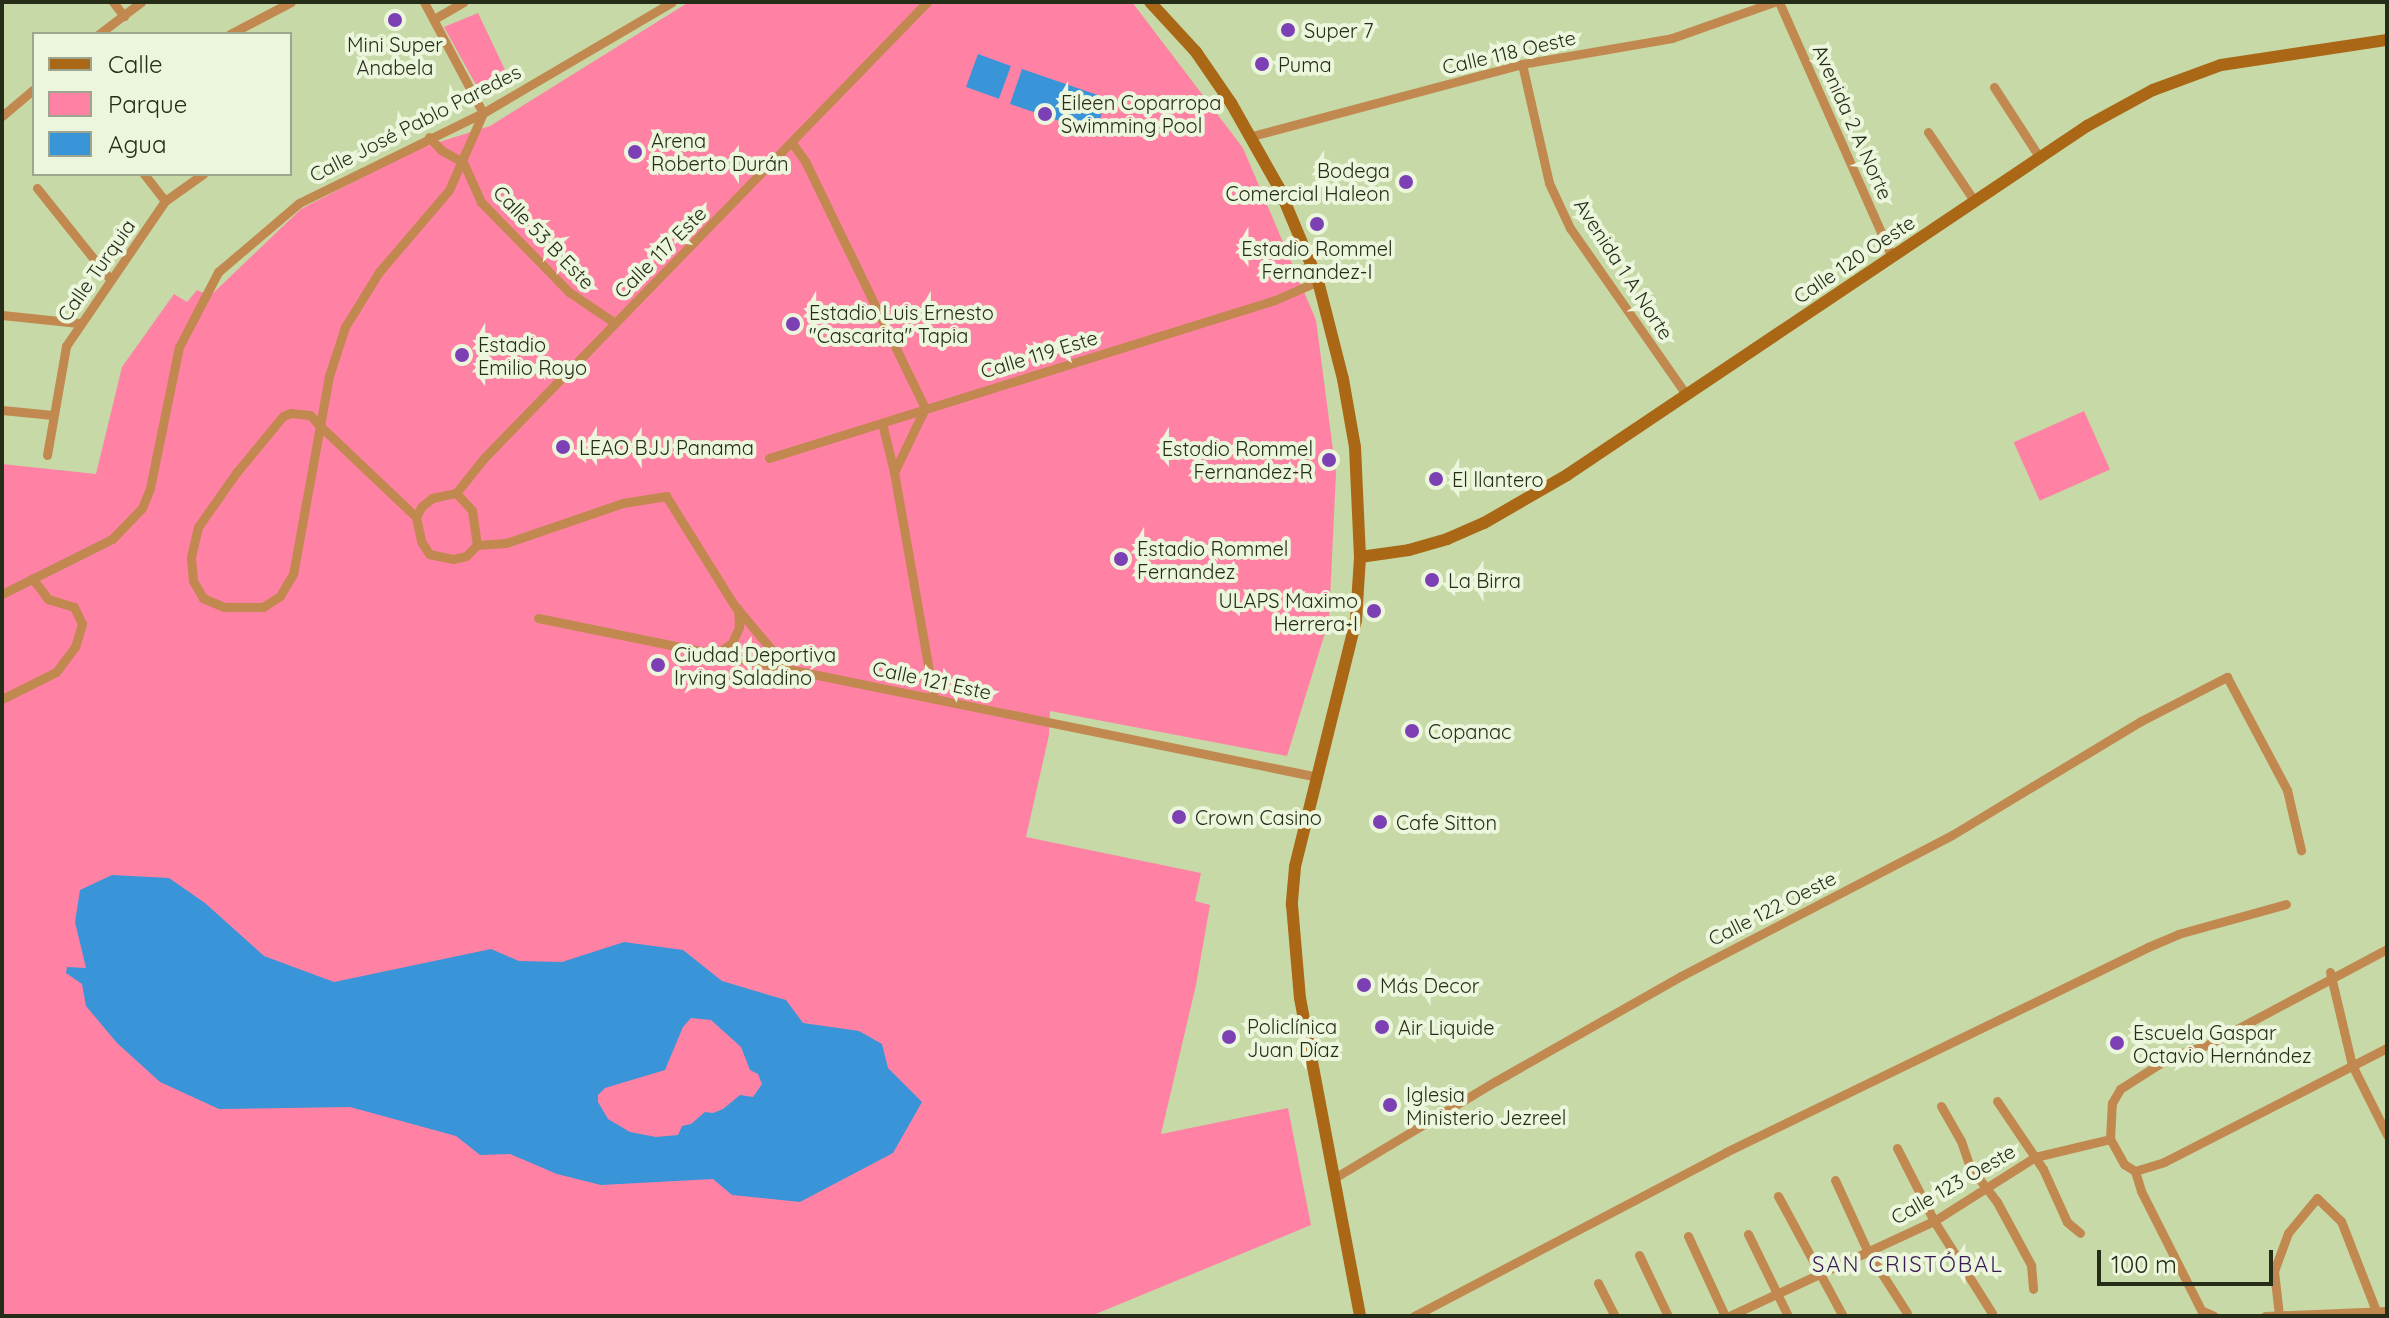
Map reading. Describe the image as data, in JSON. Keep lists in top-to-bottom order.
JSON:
{
  "streets": {
    "main road": ["Calle 120 Oeste"],
    "street": [
      "Calle 118 Oeste",
      "Avenida 2 A Norte",
      "Calle José Pablo Paredes",
      "Calle 53 B Este",
      "Calle 117 Este",
      "Avenida 1 A Norte",
      "Calle Turquia",
      "Calle 119 Este",
      "Calle 121 Este",
      "Calle 122 Oeste",
      "Calle 123 Oeste"
    ]
  },
  "crossings": [
    ["Calle 118 Oeste", "Avenida 2 A Norte"],
    ["Calle 118 Oeste", "Avenida 1 A Norte"],
    ["Avenida 2 A Norte", "Calle 120 Oeste"],
    ["Calle 53 B Este", "Calle 117 Este"],
    ["Calle 120 Oeste", "Avenida 1 A Norte"]
  ],
  "districts": ["SAN CRISTÓBAL"],
  "places": [
    "Mini Super Anabela",
    "Super 7",
    "Puma",
    "Eileen Coparropa Swimming Pool",
    "Arena Roberto Durán",
    "Bodega Comercial Haleon",
    "Estadio Rommel Fernandez-I",
    "Estadio Luis Ernesto \"Cascarita\" Tapia",
    "Estadio Emilio Royo",
    "LEAO BJJ Panama",
    "Estadio Rommel Fernandez-R",
    "El llantero",
    "Estadio Rommel Fernandez",
    "La Birra",
    "ULAPS Maximo Herrera-I",
    "Ciudad Deportiva Irving Saladino",
    "Copanac",
    "Crown Casino",
    "Cafe Sitton",
    "Más Decor",
    "Air Liquide",
    "Policlínica Juan Díaz",
    "Escuela Gaspar Octavio Hernández",
    "Iglesia Ministerio Jezreel"
  ],
  "legend": ["Calle", "Parque", "Agua"],
  "scale_bar": "100 m"
}
